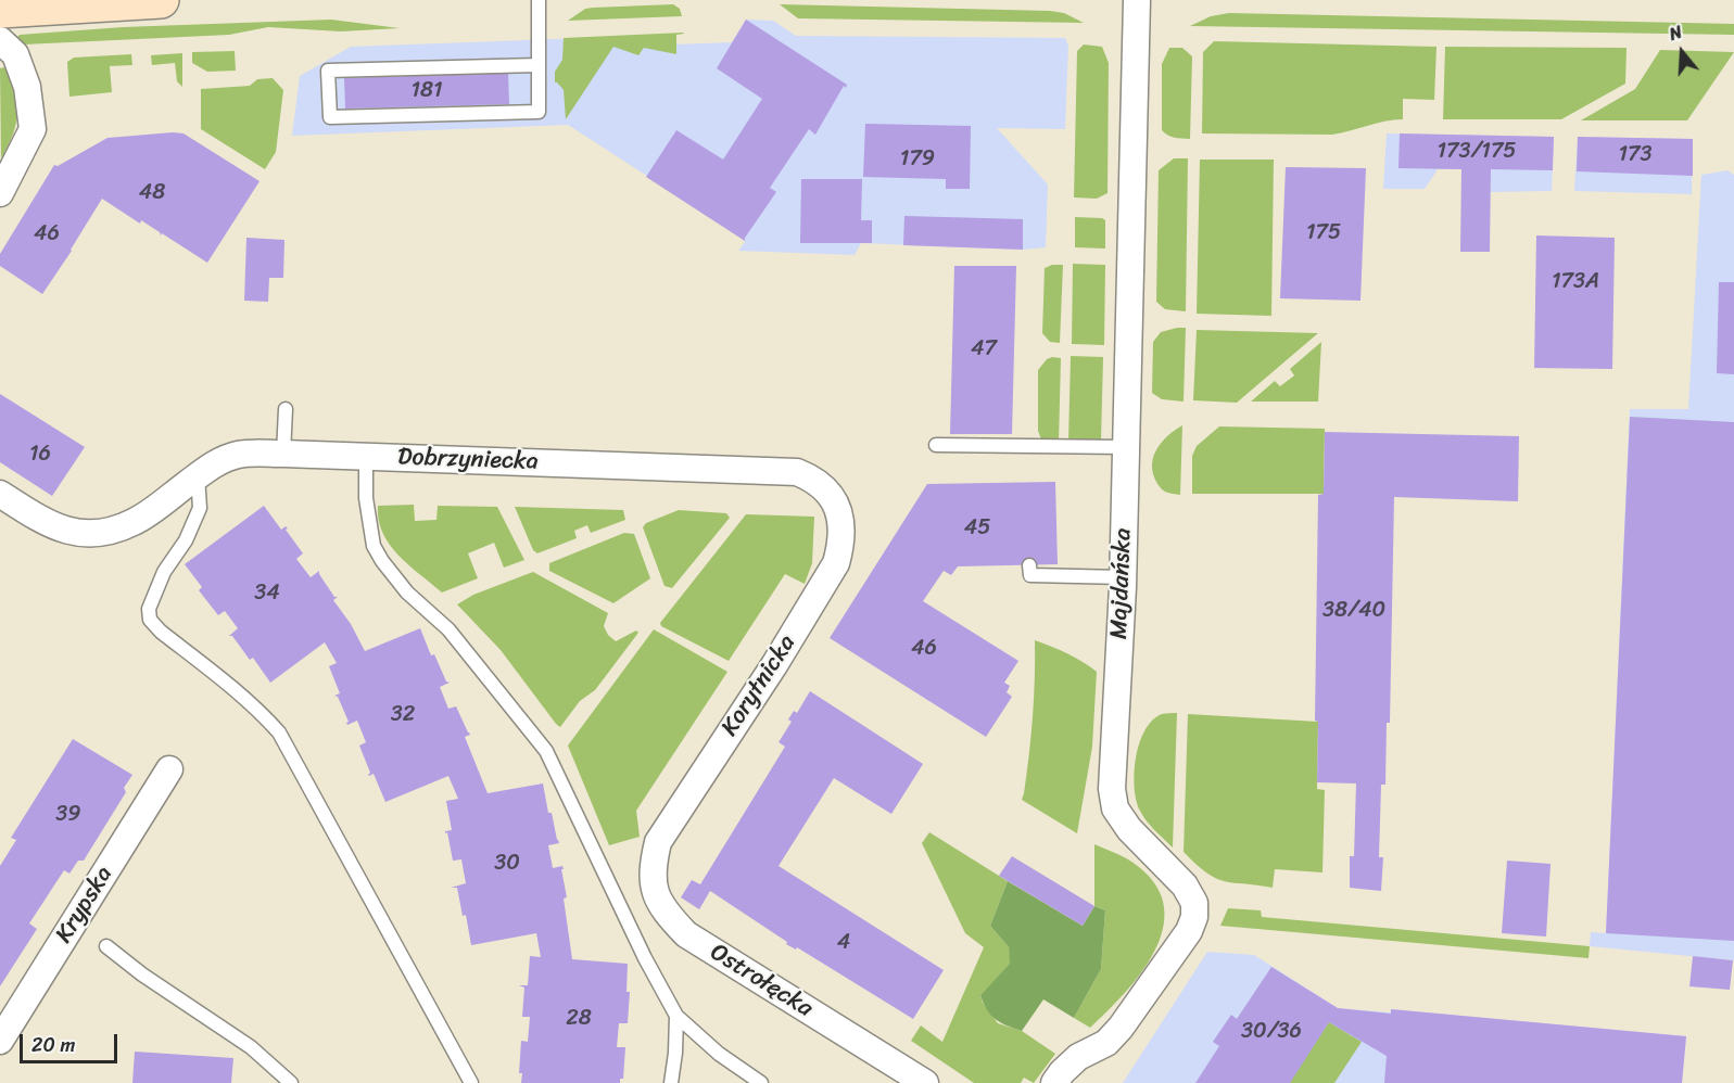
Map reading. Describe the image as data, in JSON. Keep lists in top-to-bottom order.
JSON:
{
  "streets": {
    "street": [
      "Dobrzyniecka",
      "Majdańska",
      "Korytnicka",
      "Krypska",
      "Ostrołęcka"
    ]
  },
  "crossings": [
    ["Dobrzyniecka", "Korytnicka"],
    ["Korytnicka", "Ostrołęcka"]
  ],
  "house_numbers": [
    "181",
    "173/175",
    "173",
    "179",
    "48",
    "175",
    "46",
    "173A",
    "47",
    "16",
    "45",
    "34",
    "38/40",
    "46",
    "32",
    "39",
    "30",
    "4",
    "28",
    "30/36"
  ],
  "scale_bar": "20 m",
  "north": "top"
}
